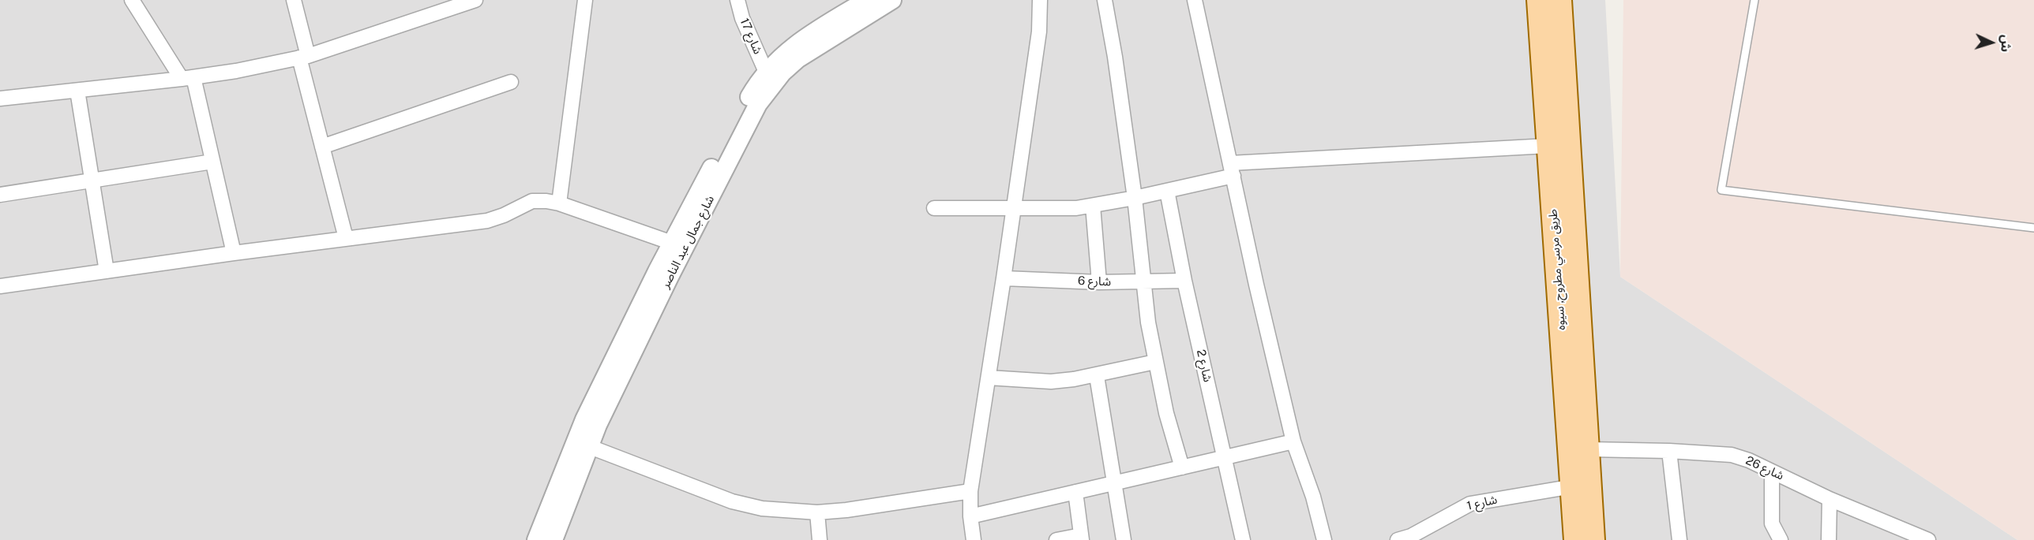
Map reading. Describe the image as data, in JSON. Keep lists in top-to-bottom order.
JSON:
{
  "streets": {
    "main road": ["طريق مرسي مطروح, سيوه"],
    "street": [
      "شارع 17",
      "شارع جمال عبد الناصر",
      "شارع 6",
      "شارع 2",
      "شارع 26",
      "شارع 1"
    ]
  },
  "crossings": [
    ["شارع 17", "شارع جمال عبد الناصر"],
    ["طريق مرسي مطروح, سيوه", "شارع 26"],
    ["طريق مرسي مطروح, سيوه", "شارع 1"],
    ["شارع 6", "شارع 2"]
  ],
  "north": "right"
}
